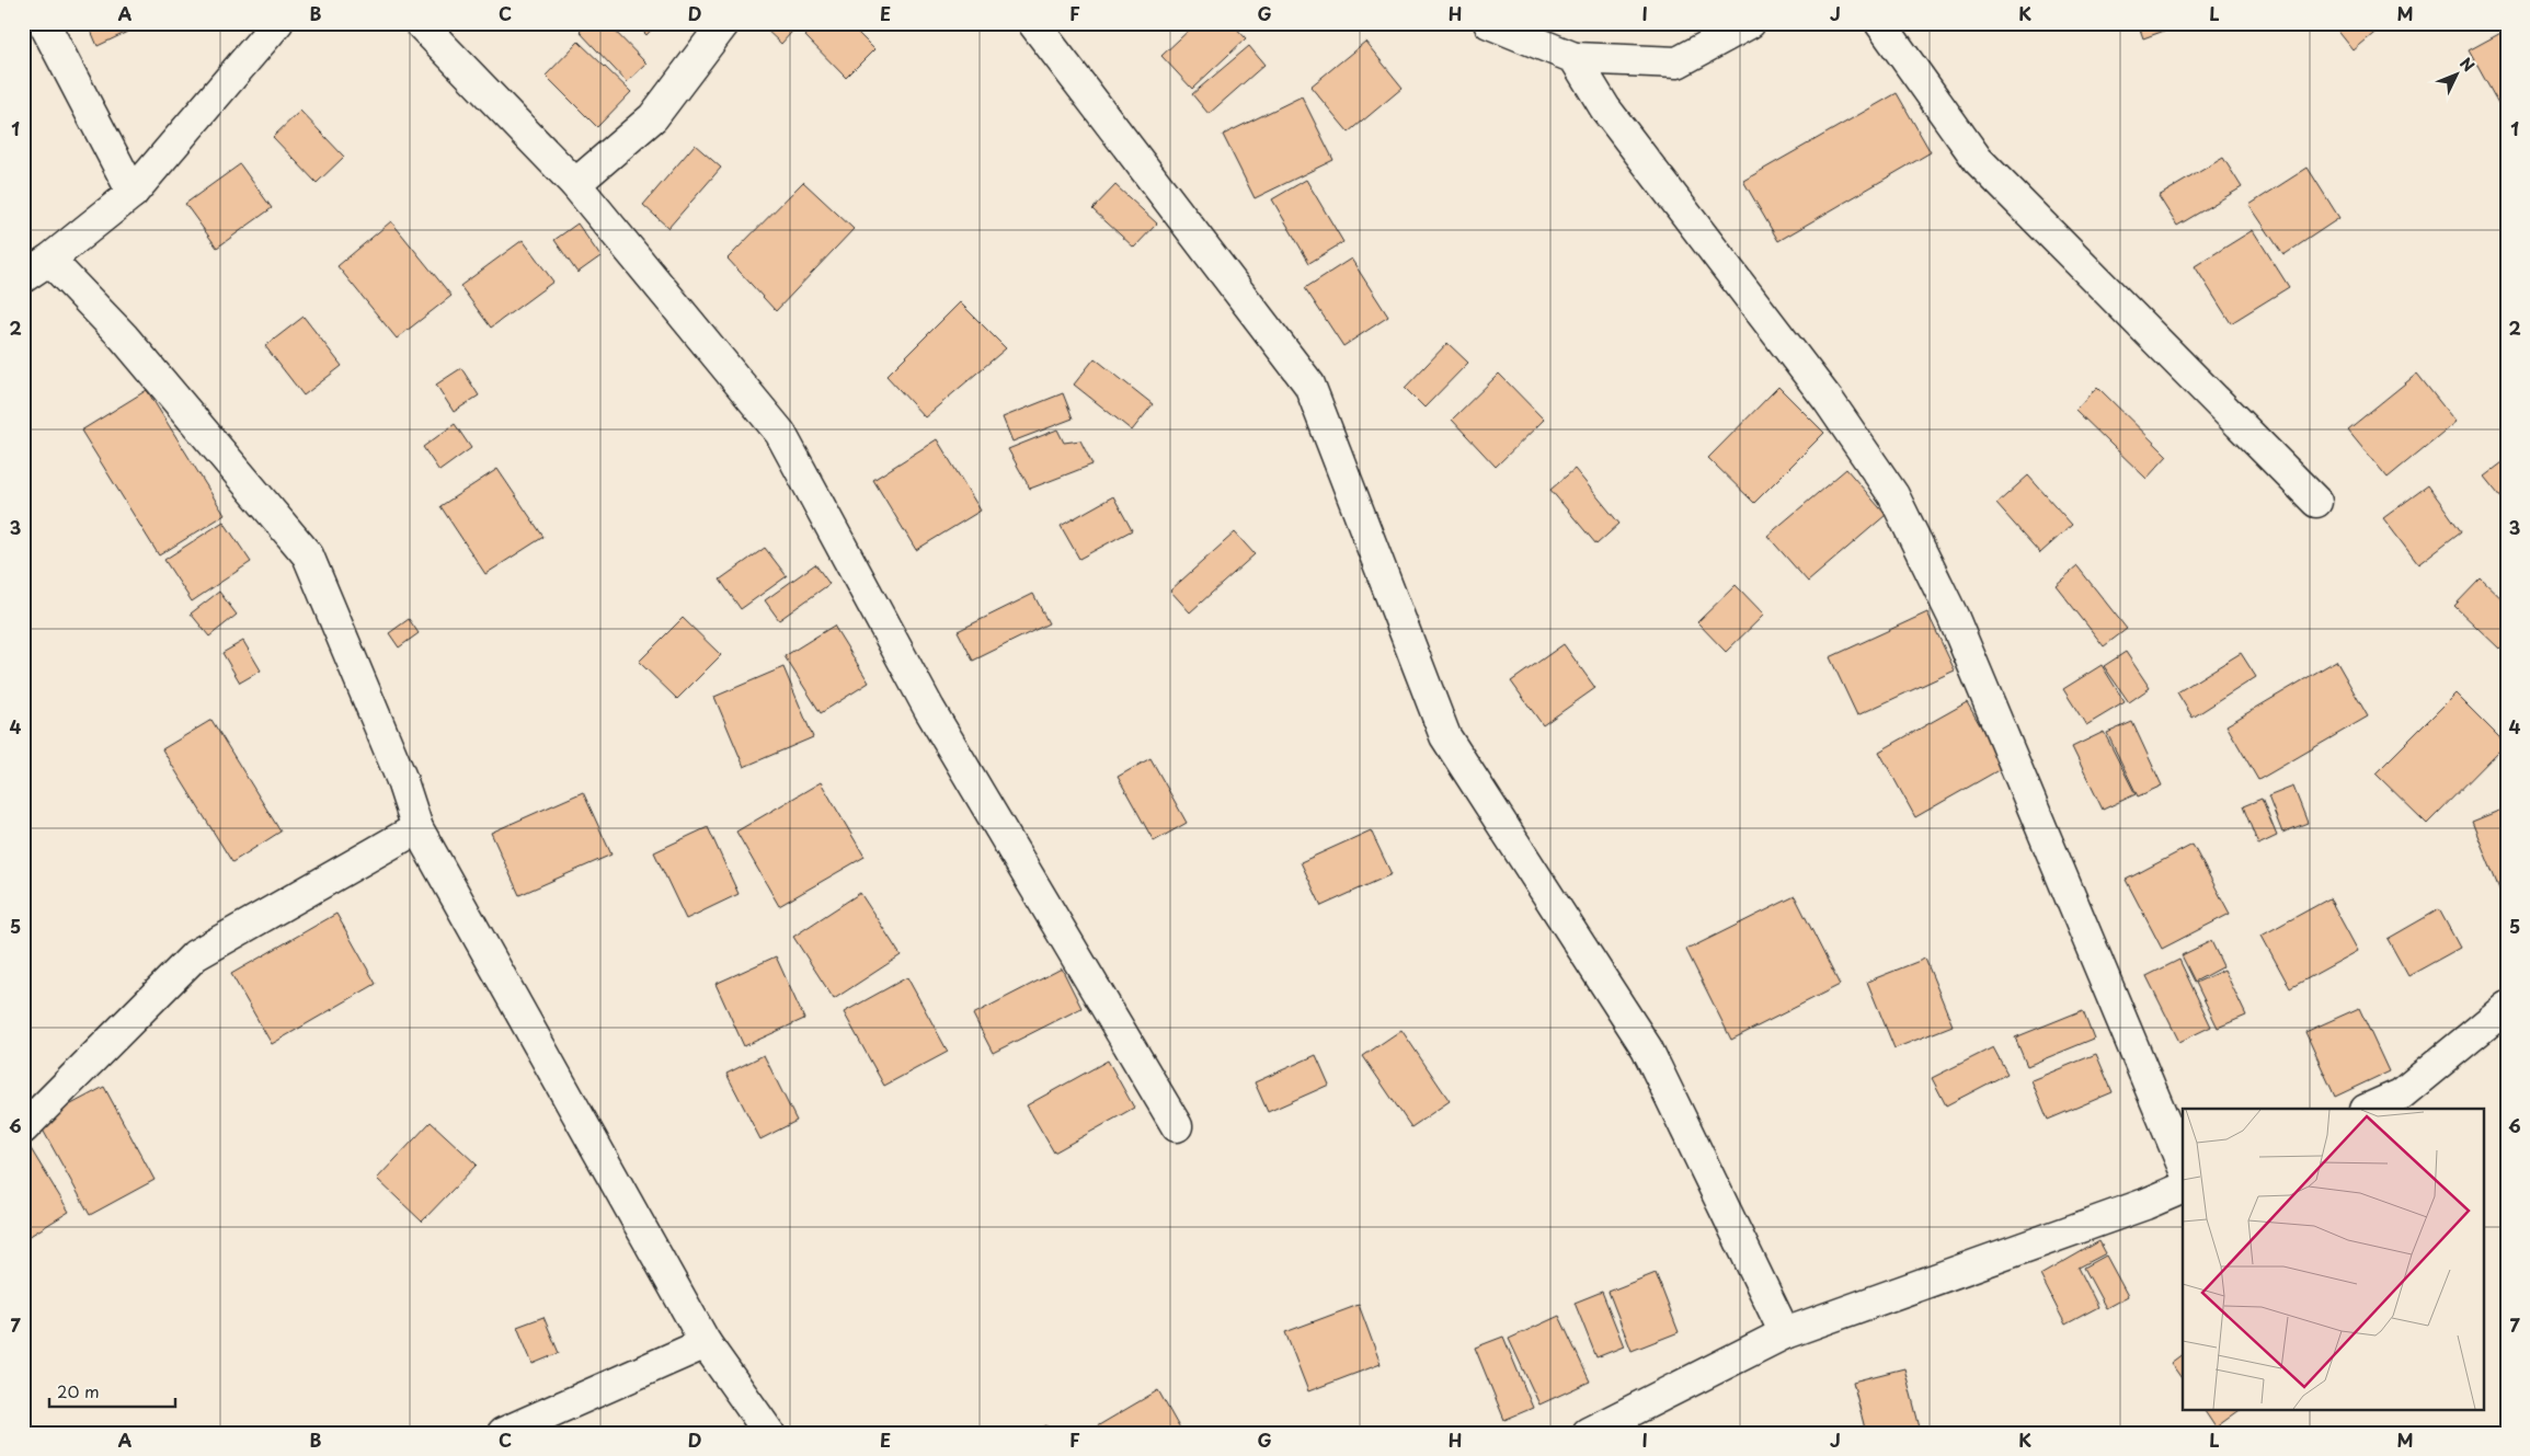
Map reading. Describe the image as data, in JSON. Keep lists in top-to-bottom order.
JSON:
{
  "scale_bar": "20 m",
  "north": "top right",
  "grid": {
    "columns": [
      "A",
      "B",
      "C",
      "D",
      "E",
      "F",
      "G",
      "H",
      "I",
      "J",
      "K",
      "L",
      "M"
    ],
    "rows": [
      "1",
      "2",
      "3",
      "4",
      "5",
      "6",
      "7"
    ]
  }
}
